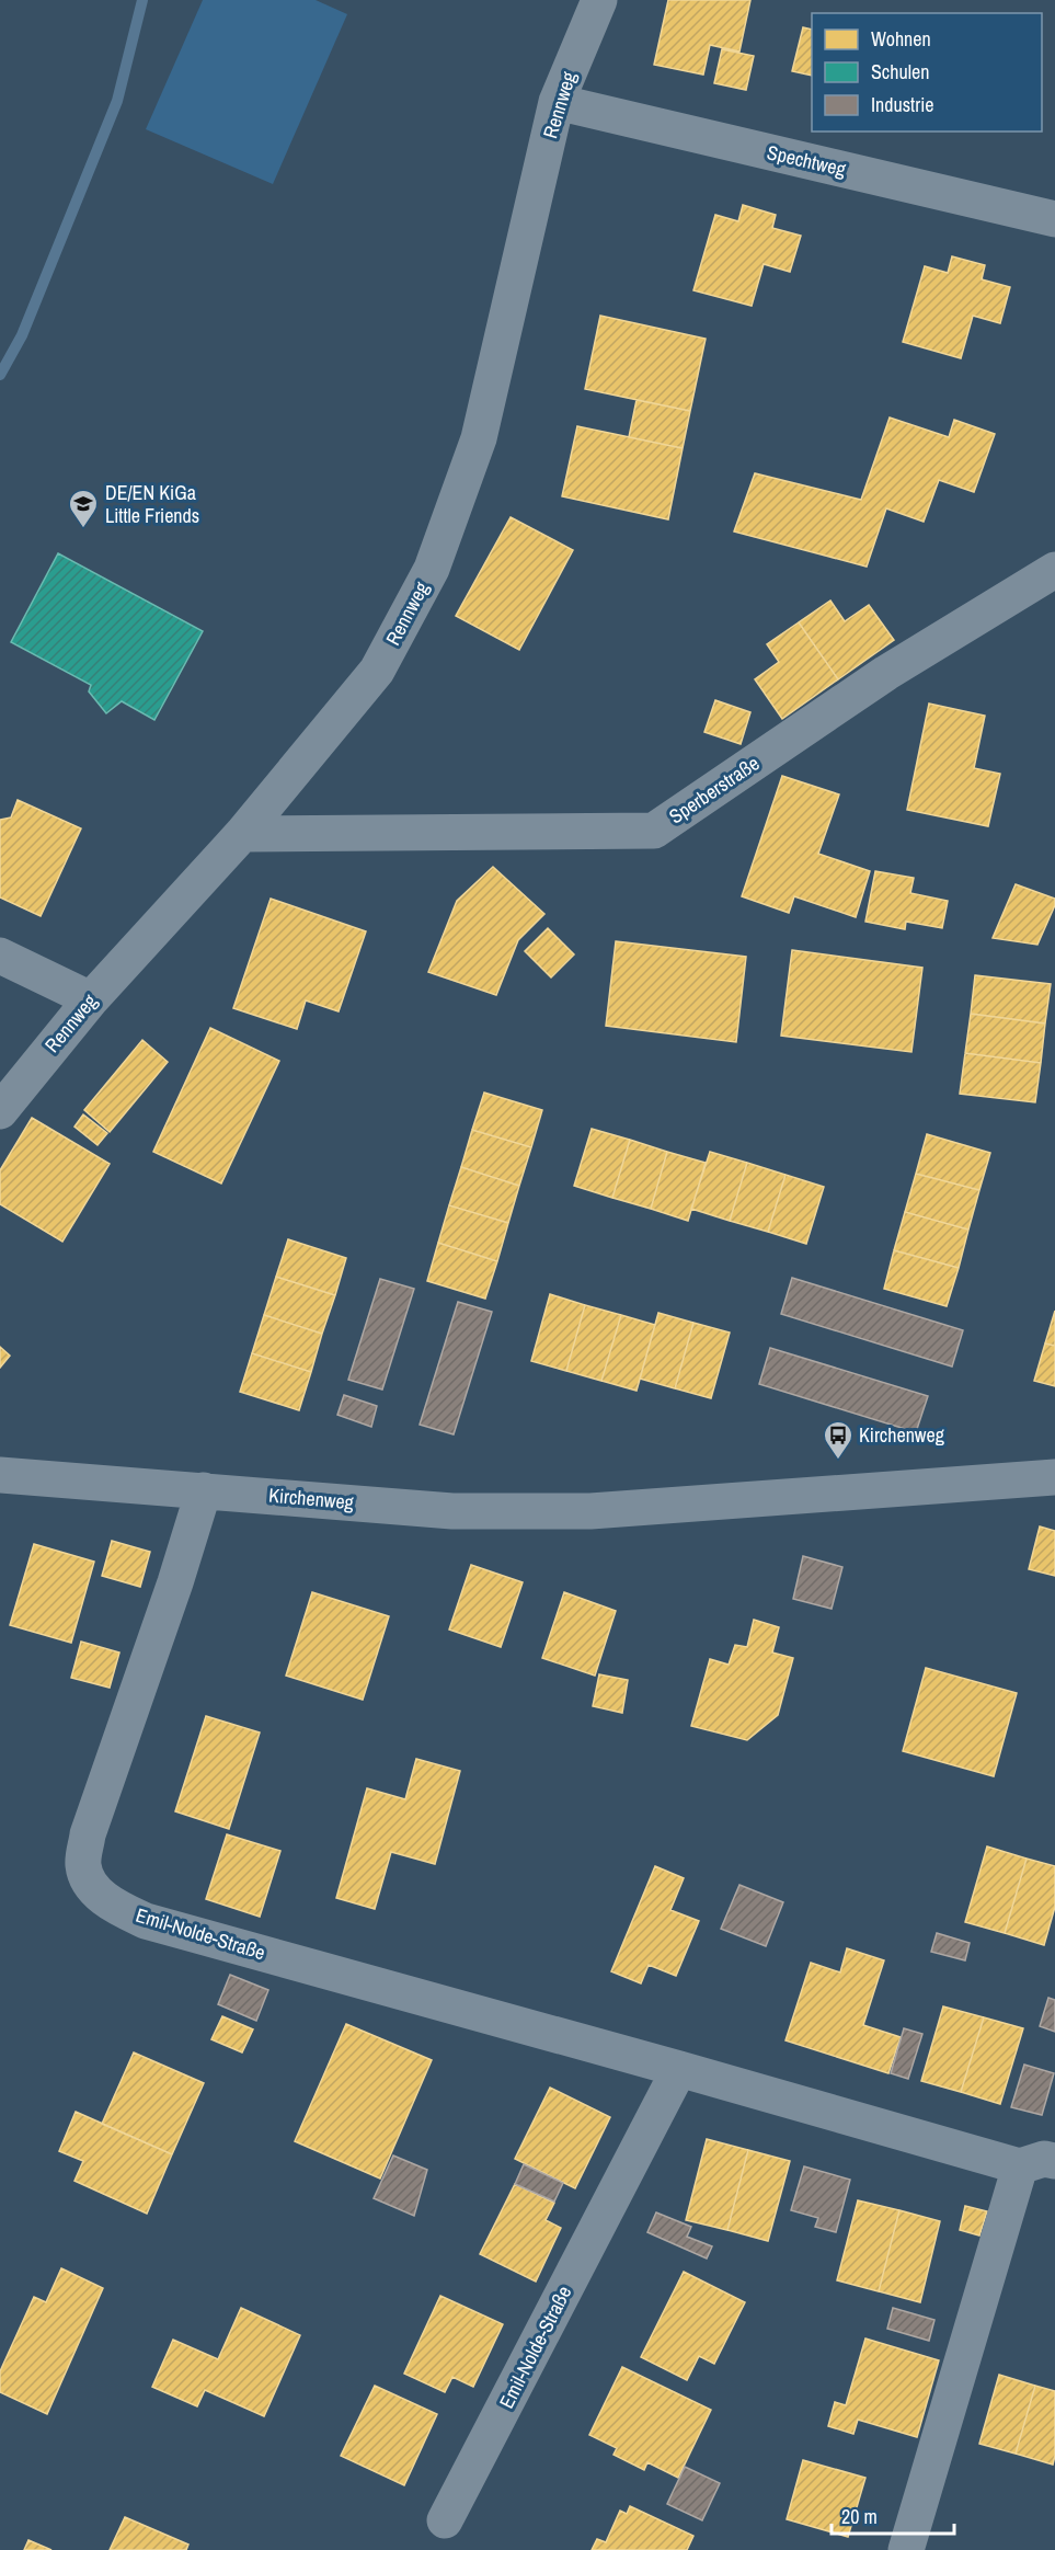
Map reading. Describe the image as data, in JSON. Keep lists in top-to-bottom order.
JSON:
{
  "streets": {
    "street": [
      "Rennweg",
      "Spechtweg",
      "Sperberstraße",
      "Kirchenweg",
      "Emil-Nolde-Straße"
    ]
  },
  "crossings": [
    ["Rennweg", "Spechtweg"],
    ["Rennweg", "Sperberstraße"],
    ["Kirchenweg", "Emil-Nolde-Straße"]
  ],
  "places": {
    "school or university": ["DE/EN KiGa Little Friends"],
    "bus stop": ["Kirchenweg"]
  },
  "legend": ["Wohnen", "Schulen", "Industrie"],
  "scale_bar": "20 m"
}
